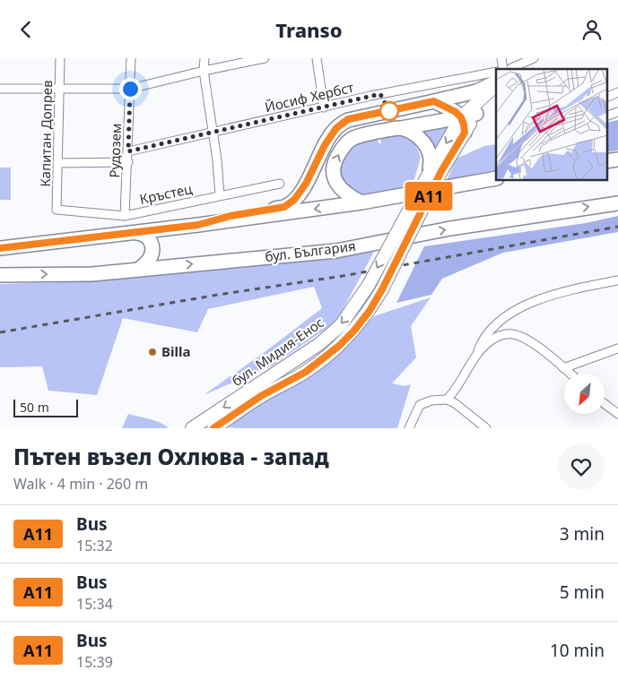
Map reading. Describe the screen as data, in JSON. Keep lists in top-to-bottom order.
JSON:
{
  "streets": {
    "highway": ["бул. България"],
    "main road": ["бул. Мидия-Енос"],
    "street": [
      "Йосиф Хербст",
      "Капитан Допрев",
      "Рудозем",
      "Кръстец"
    ]
  },
  "crossings": [
    ["Йосиф Хербст", "Рудозем"],
    ["Капитан Допрев", "Кръстец"],
    ["Рудозем", "Кръстец"]
  ],
  "places": ["Billa"],
  "lines": ["bus line А11"],
  "scale_bar": "50 m",
  "north": "bottom left",
  "page": {
    "header": "Transo",
    "on_map": "А11",
    "scale": "50 m",
    "heading": ["Пътен възел Охлюва - запад", "Walk · 4 min · 260 m"],
    "list": [
      {
        "mark": "А11",
        "name": "Bus",
        "note": "15:32",
        "value": "3 min"
      },
      {
        "mark": "А11",
        "name": "Bus",
        "note": "15:34",
        "value": "5 min"
      },
      {
        "mark": "А11",
        "name": "Bus",
        "note": "15:39",
        "value": "10 min"
      }
    ]
  }
}
